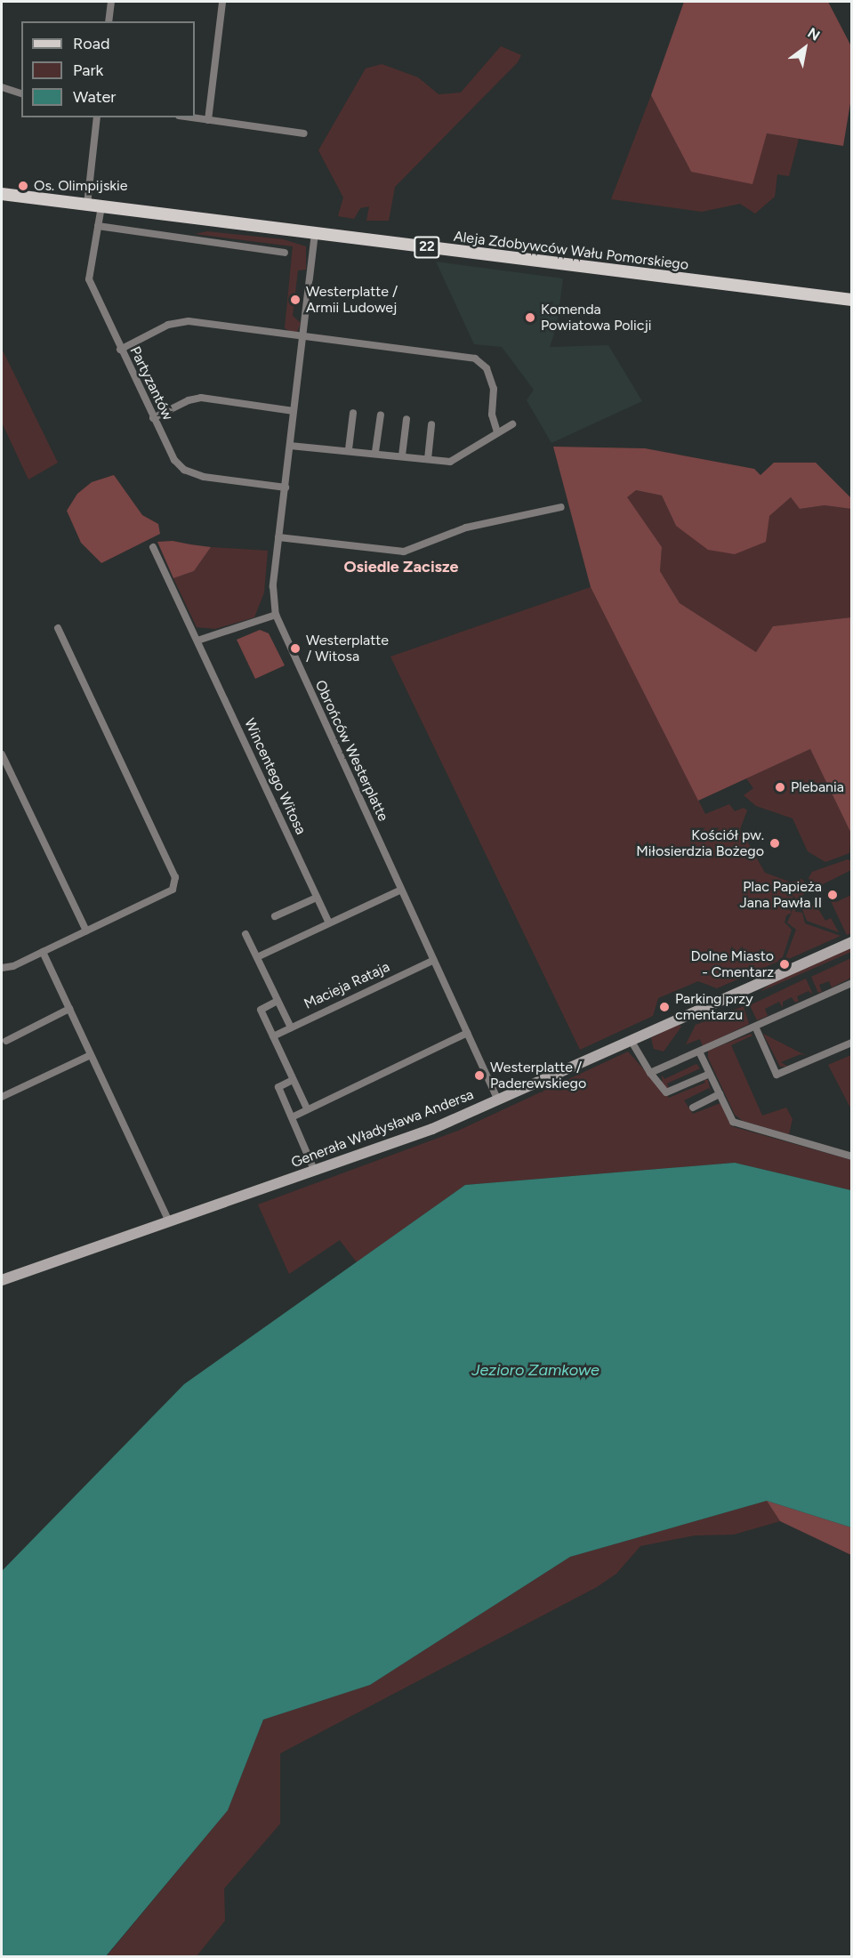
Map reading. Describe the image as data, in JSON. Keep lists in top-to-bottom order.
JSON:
{
  "streets": {
    "main road": ["22", "Aleja Zdobywców Wału Pomorskiego", "Generała Władysława Andersa"],
    "street": [
      "Partyzantów",
      "Obrońców Westerplatte",
      "Wincentego Witosa",
      "Macieja Rataja"
    ]
  },
  "crossings": [
    ["Aleja Zdobywców Wału Pomorskiego", "Partyzantów"],
    ["Aleja Zdobywców Wału Pomorskiego", "Obrońców Westerplatte"],
    ["Partyzantów", "Obrońców Westerplatte"],
    ["Obrońców Westerplatte", "Macieja Rataja"],
    ["Obrońców Westerplatte", "Generała Władysława Andersa"]
  ],
  "districts": ["Osiedle Zacisze"],
  "water": ["Jezioro Zamkowe"],
  "places": [
    "Os. Olimpijskie",
    "Westerplatte / Armii Ludowej",
    "Komenda Powiatowa Policji",
    "Westerplatte / Witosa",
    "Plebania",
    "Kościół pw. Miłosierdzia Bożego",
    "Plac Papieża Jana Pawła II",
    "Dolne Miasto - Cmentarz",
    "Parking przy cmentarzu",
    "Westerplatte / Paderewskiego"
  ],
  "legend": ["Road", "Park", "Water"],
  "north": "top right"
}
